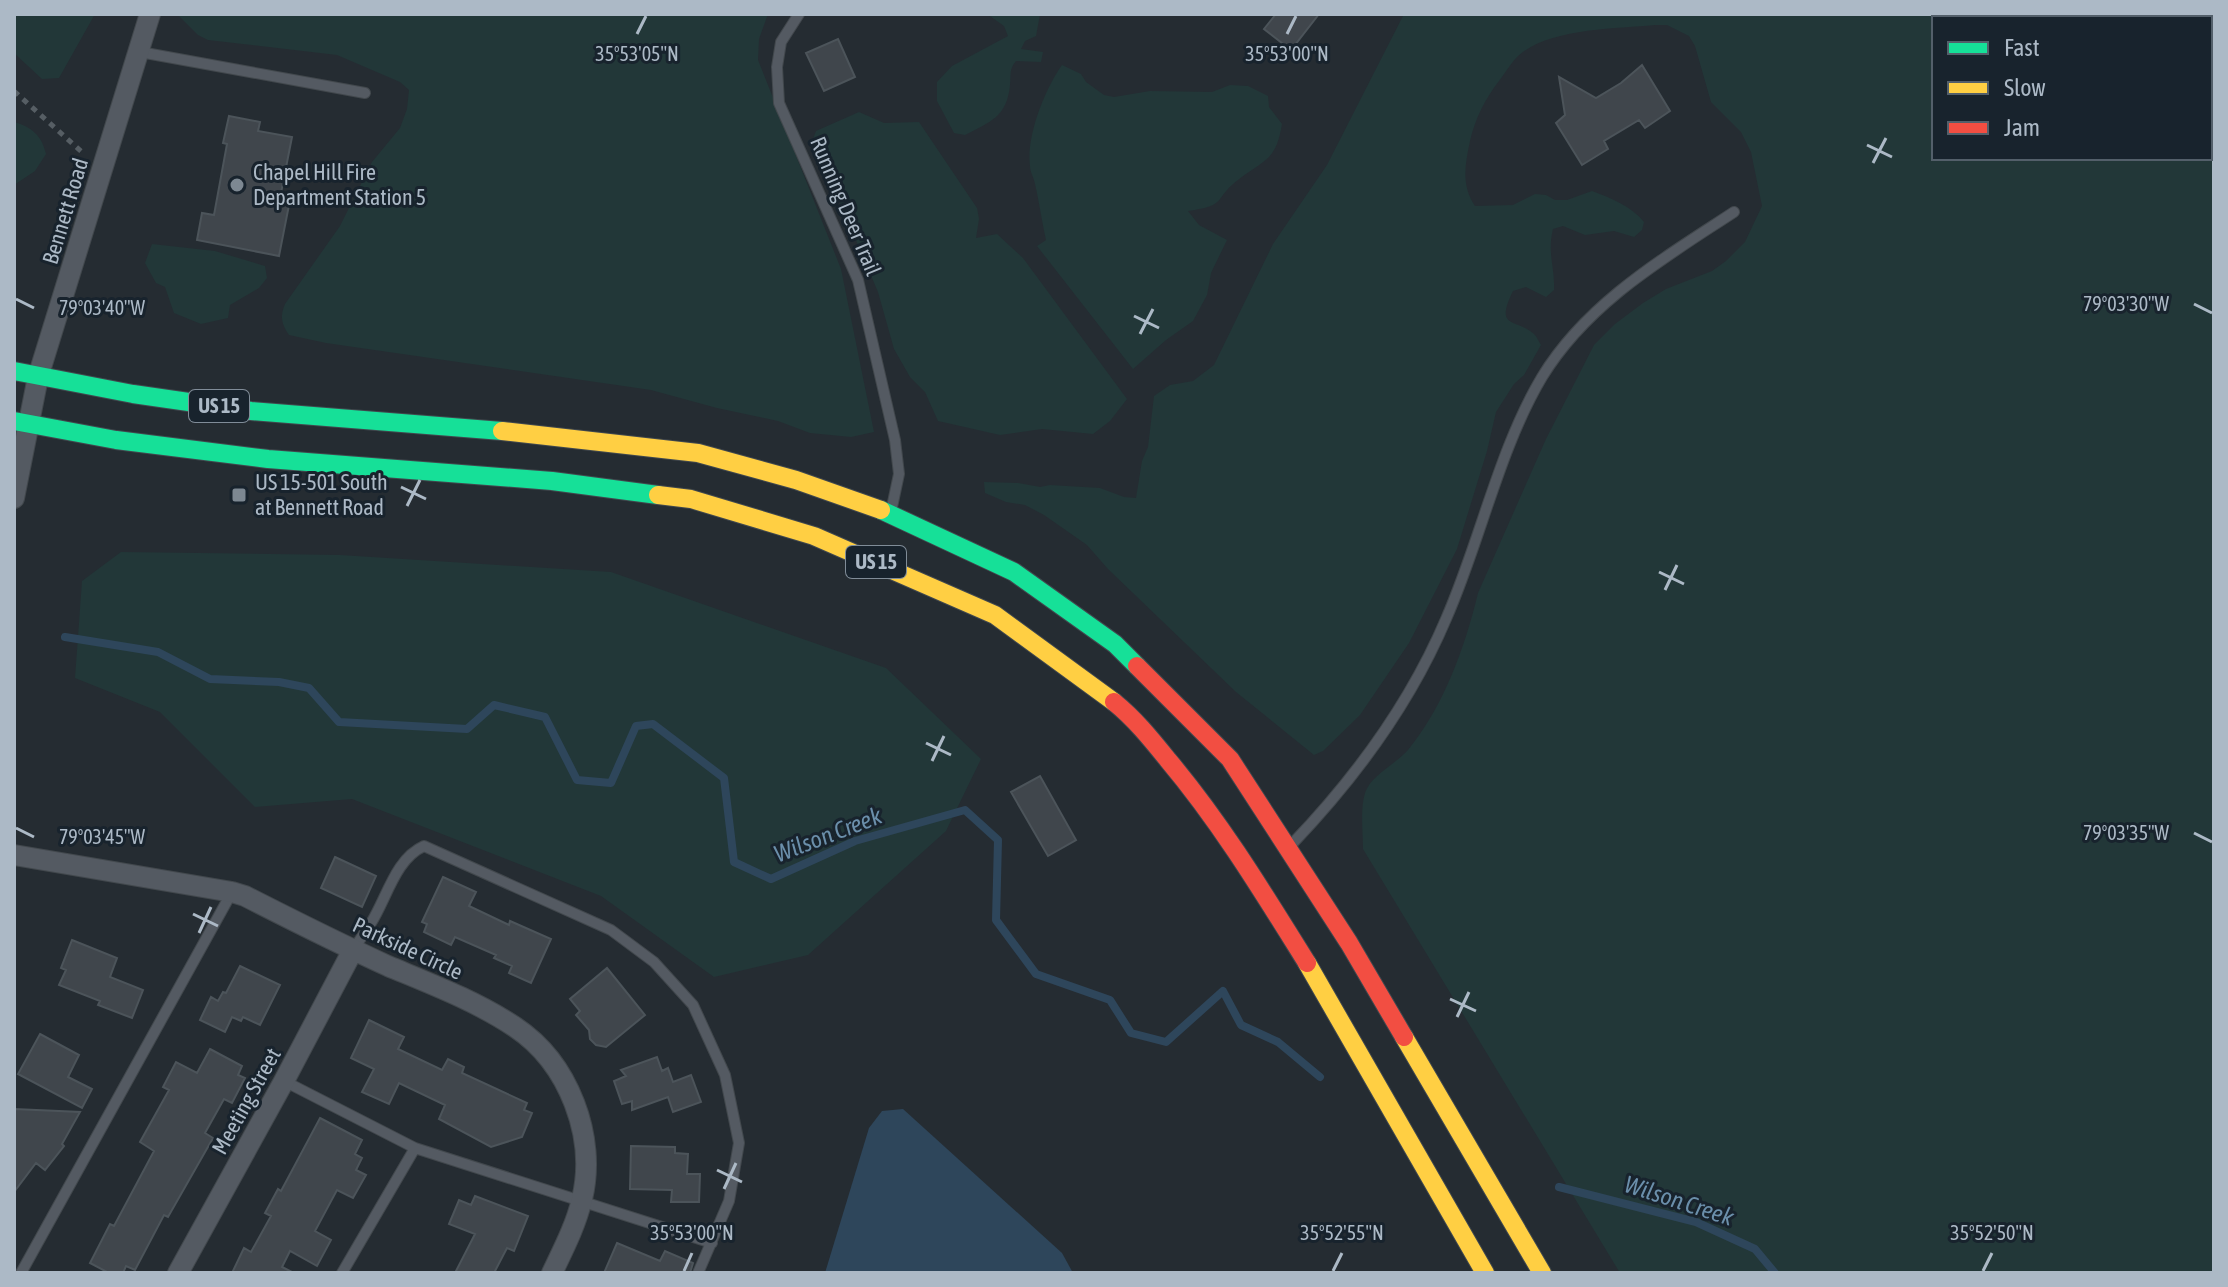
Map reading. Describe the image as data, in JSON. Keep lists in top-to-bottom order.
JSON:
{
  "streets": {
    "highway": ["US 15"],
    "street": ["Bennett Road", "Parkside Circle", "Meeting Street"],
    "lane": ["Running Deer Trail"]
  },
  "crossings": [
    ["Running Deer Trail", "US 15"],
    ["Bennett Road", "US 15"],
    ["Parkside Circle", "Meeting Street"]
  ],
  "water": ["Wilson Creek"],
  "places": {
    "other": ["Chapel Hill Fire Department Station 5"],
    "transit": ["US 15-501 South at Bennett Road"]
  },
  "legend": ["Fast", "Slow", "Jam"],
  "coordinates": [
    "35°53'05\"N",
    "35°53'00\"N",
    "79°03'30\"W",
    "79°03'40\"W",
    "79°03'35\"W",
    "79°03'45\"W",
    "35°52'55\"N",
    "35°52'50\"N"
  ]
}
